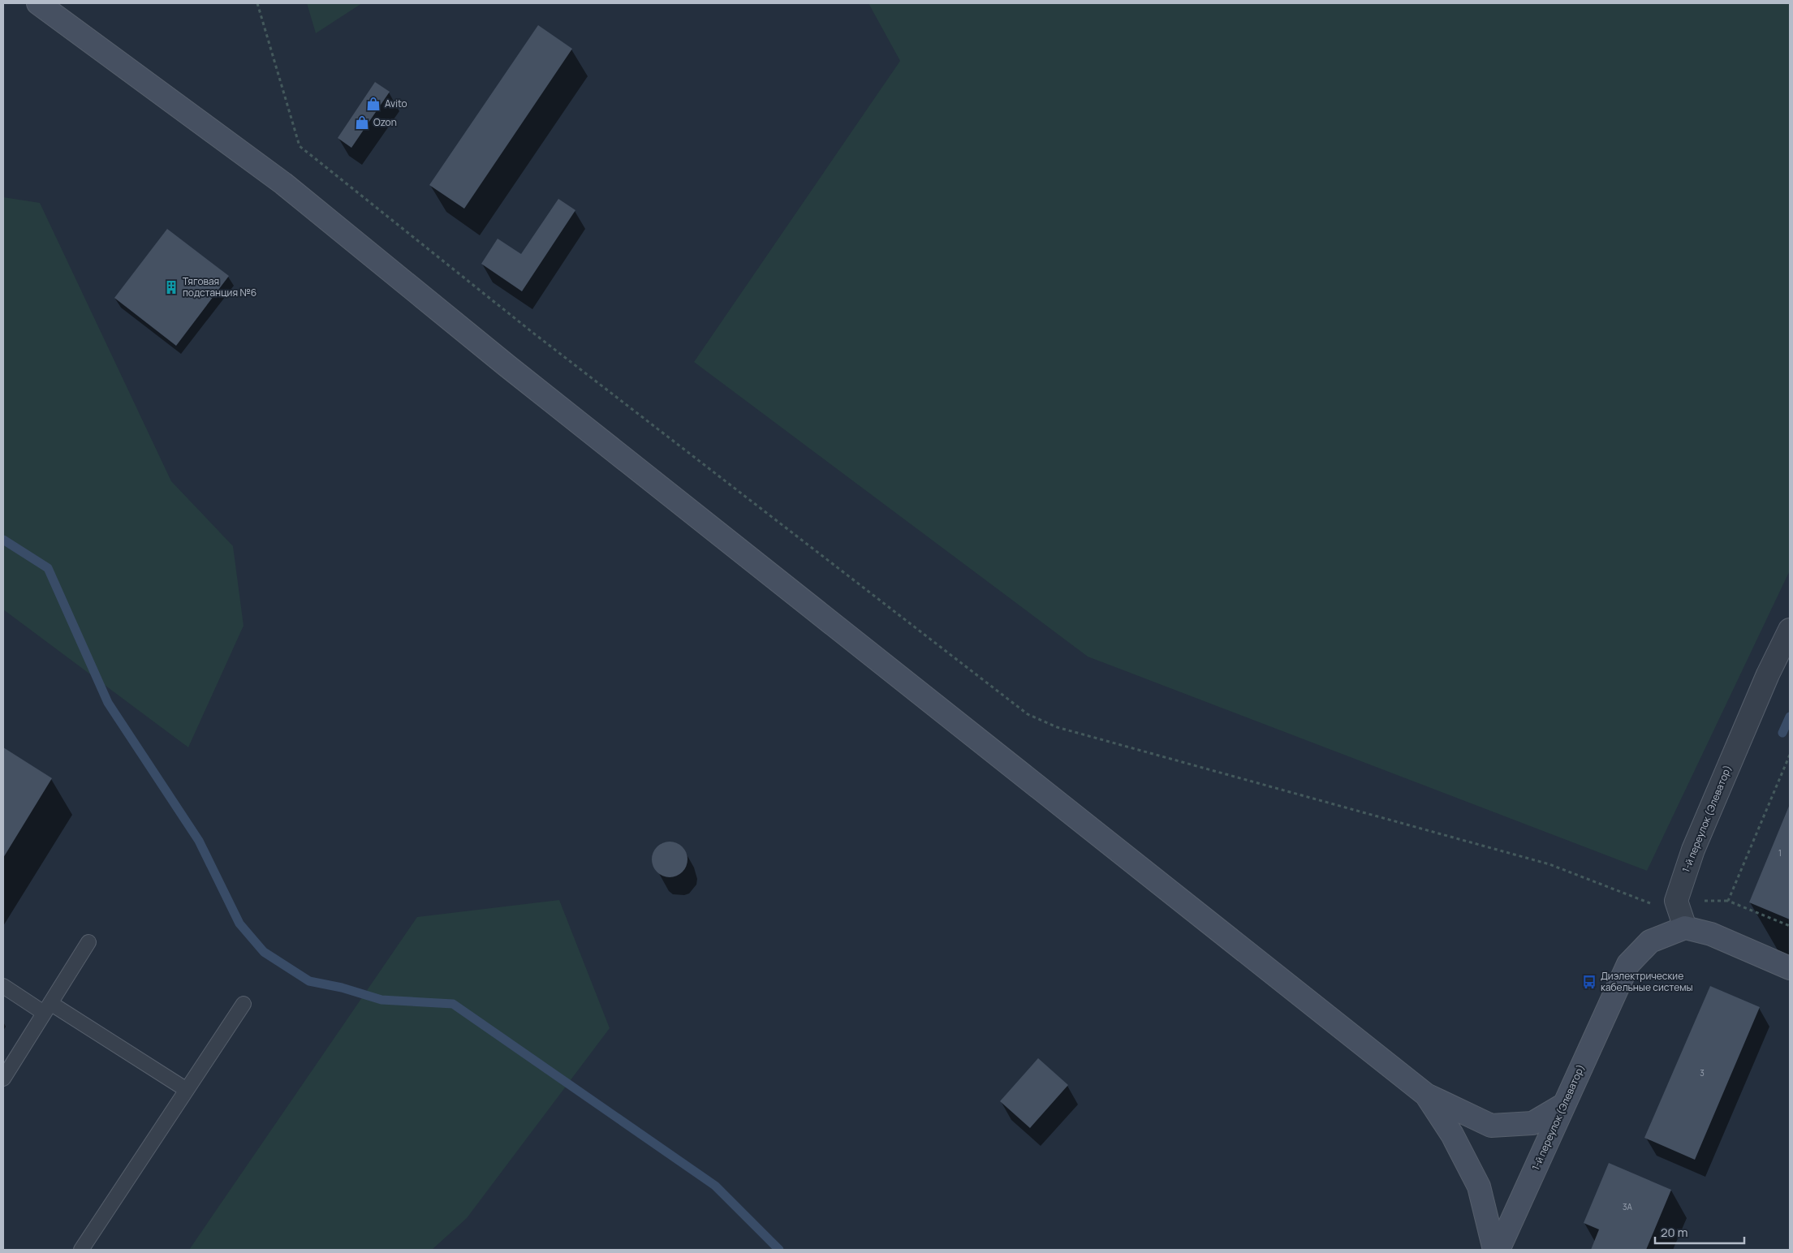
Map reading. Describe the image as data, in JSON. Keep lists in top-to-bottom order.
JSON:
{
  "streets": {
    "street": ["1-й переулок (Элеватор)"]
  },
  "places": {
    "shop": ["Avito", "Ozon"],
    "building": ["Тяговая подстанция №6"],
    "bus stop": ["Диэлектрические кабельные системы"]
  },
  "house_numbers": ["1", "3", "3А"],
  "scale_bar": "20 m"
}
